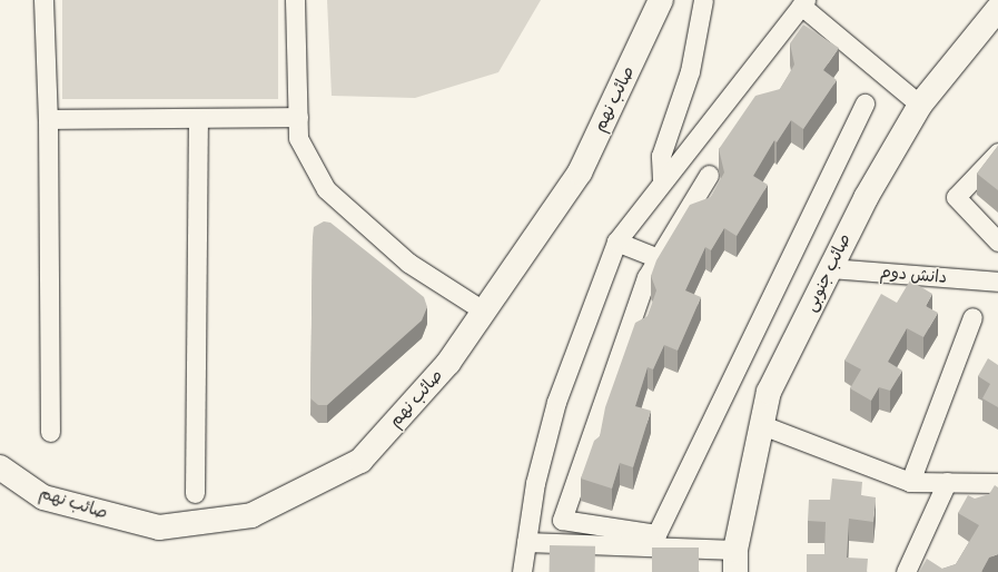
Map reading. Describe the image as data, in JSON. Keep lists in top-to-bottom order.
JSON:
{
  "streets": {
    "main road": ["صائب نهم", "صائب جنوبی"],
    "street": ["دانش دوم"]
  },
  "crossings": [
    ["صائب جنوبی", "دانش دوم"]
  ]
}
